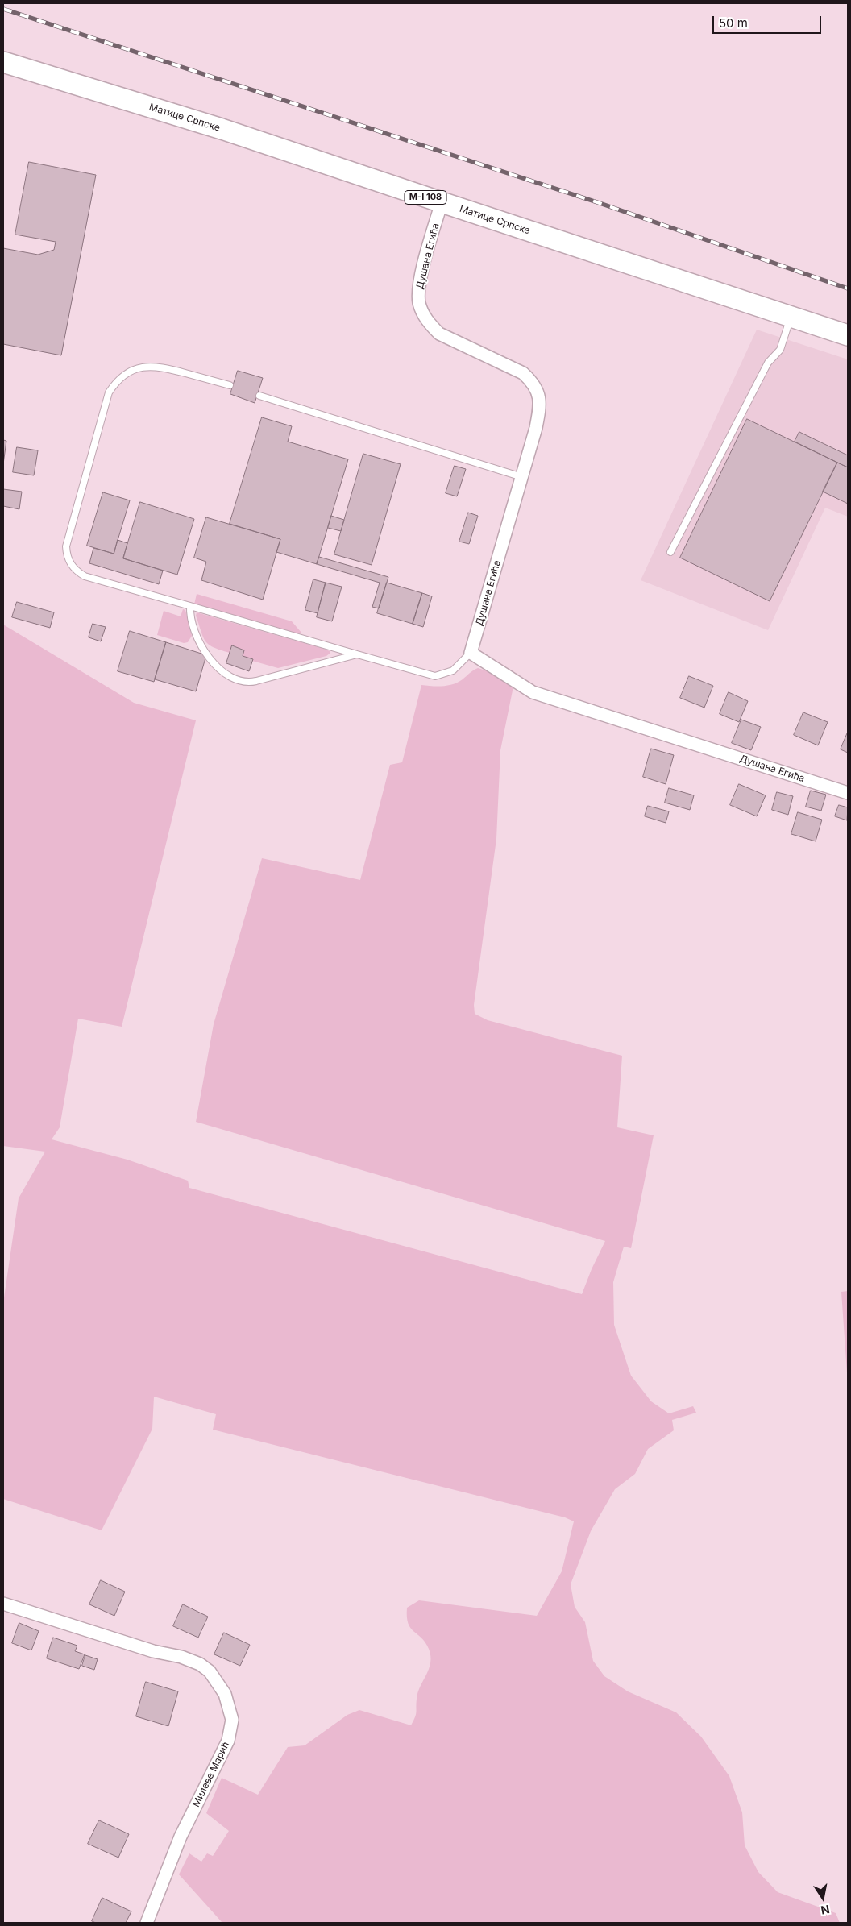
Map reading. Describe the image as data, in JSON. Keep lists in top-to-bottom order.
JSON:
{
  "streets": {
    "main road": ["Матице Српске", "M-I 108"],
    "street": ["Душана Егића", "Милеве Мaрић"]
  },
  "crossings": [
    ["Матице Српске", "Душана Егића"]
  ],
  "scale_bar": "50 m",
  "north": "bottom"
}
